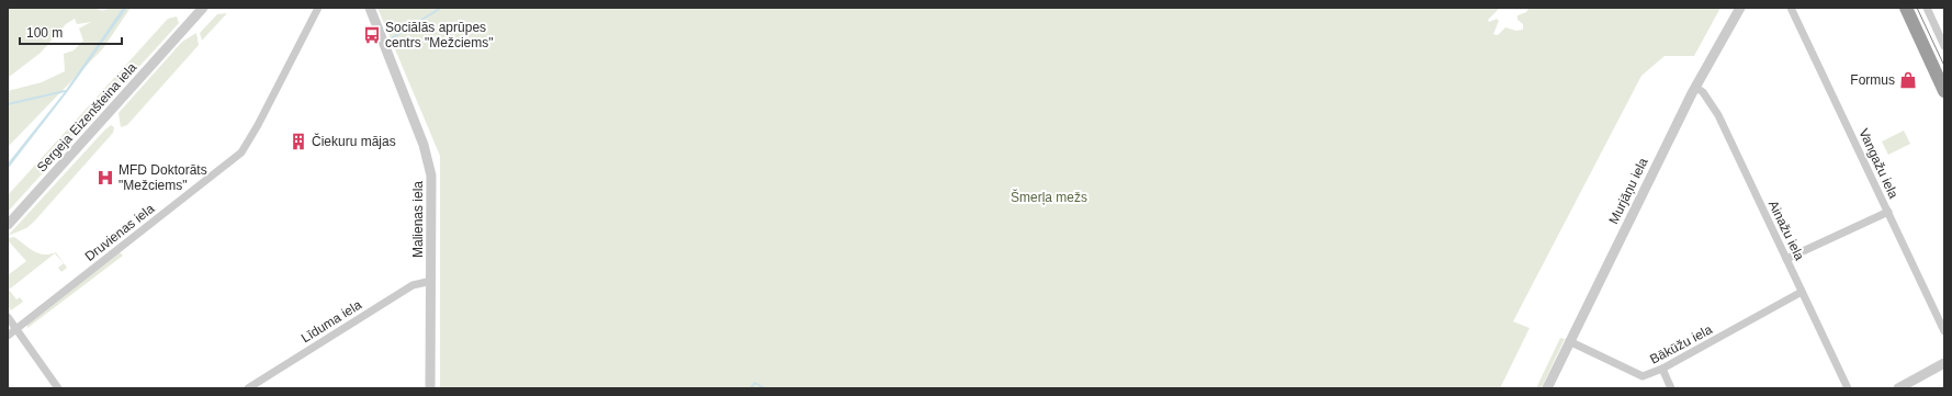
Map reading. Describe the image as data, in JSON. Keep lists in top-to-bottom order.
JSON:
{
  "streets": {
    "street": [
      "Sergeja Eizenšteina iela",
      "Vangažu iela",
      "Murjāņu iela",
      "Malienas iela",
      "Ainažu iela",
      "Druvienas iela",
      "Līduma iela",
      "Bākūžu iela"
    ]
  },
  "crossings": [
    ["Murjāņu iela", "Ainažu iela"],
    ["Murjāņu iela", "Bākūžu iela"],
    ["Malienas iela", "Līduma iela"],
    ["Ainažu iela", "Bākūžu iela"]
  ],
  "parks": ["Šmerļa mežs"],
  "places": {
    "bus stop": ["Sociālās aprūpes centrs \"Mežciems\""],
    "shop": ["Formus"],
    "building": ["Čiekuru mājas"],
    "hospital": ["MFD Doktorāts \"Mežciems\""]
  },
  "scale_bar": "100 m"
}
